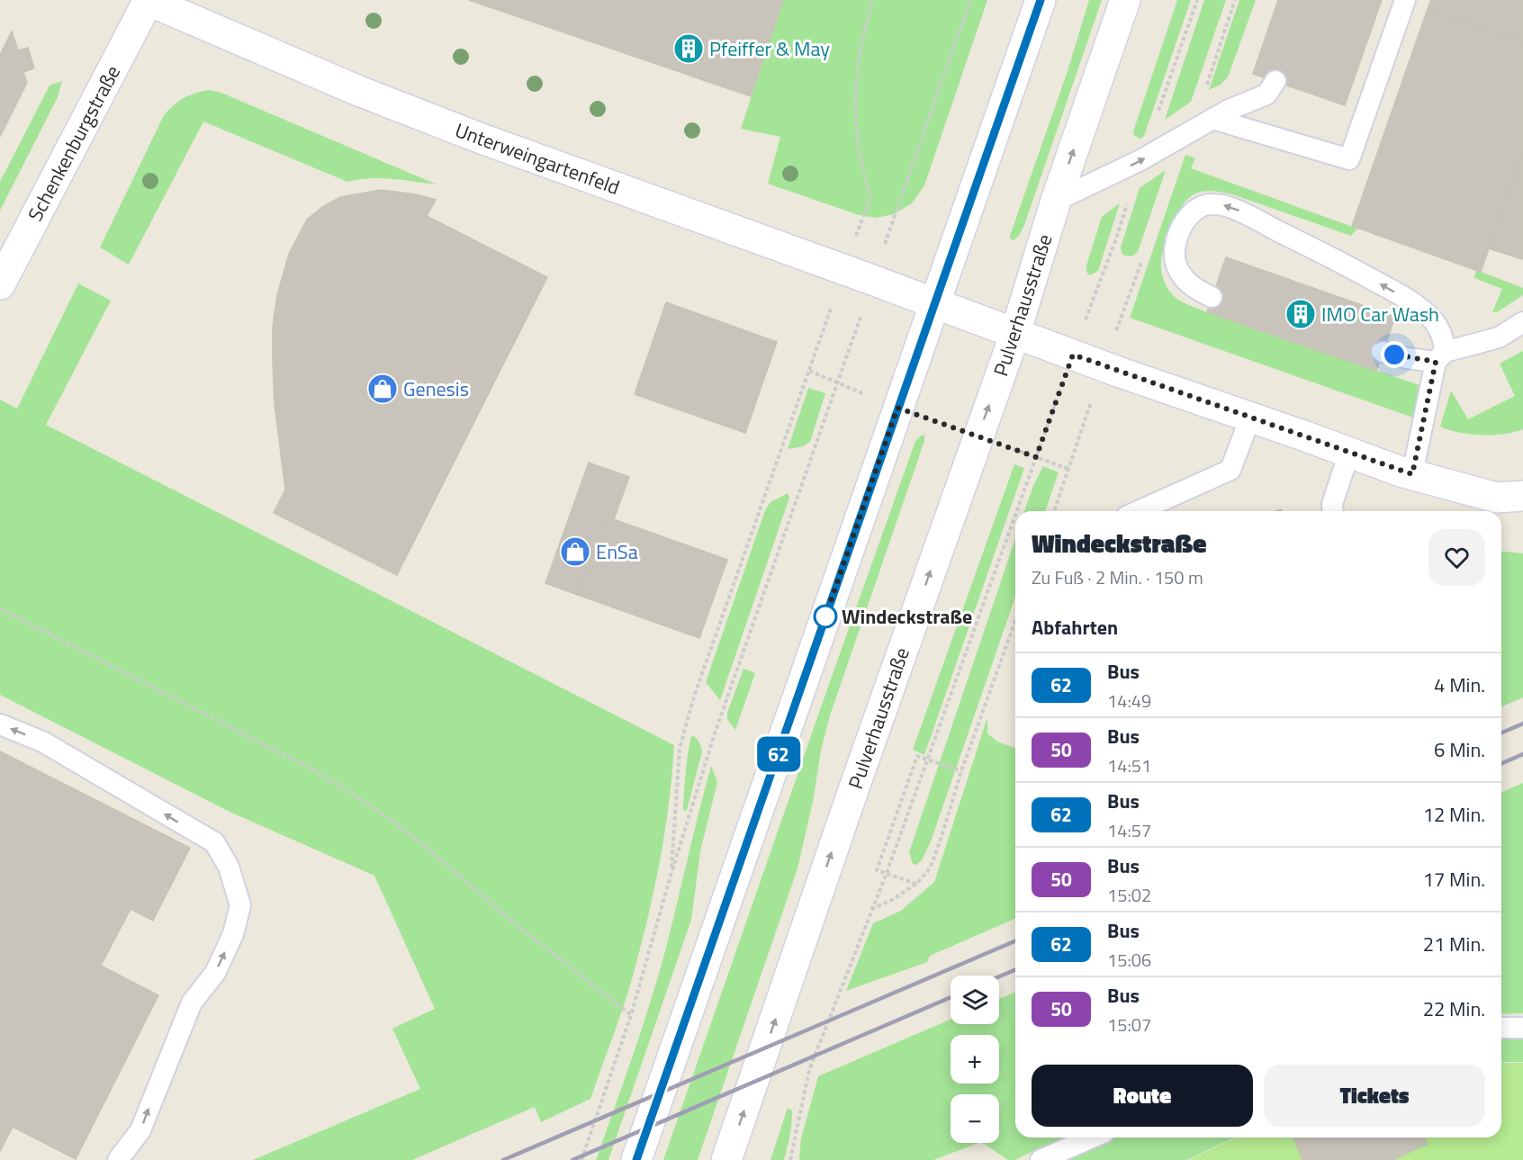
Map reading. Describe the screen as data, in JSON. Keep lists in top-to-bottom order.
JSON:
{
  "streets": {
    "main road": ["Schenkenburgstraße", "Unterweingartenfeld", "Pulverhausstraße"]
  },
  "crossings": [
    ["Schenkenburgstraße", "Unterweingartenfeld"],
    ["Unterweingartenfeld", "Pulverhausstraße"]
  ],
  "places": {
    "building": ["Pfeiffer & May", "IMO Car Wash"],
    "shop": ["Genesis", "EnSa"],
    "other": ["Windeckstraße"]
  },
  "lines": ["bus line 62"],
  "page": {
    "on_map": "62",
    "heading": [
      ["Windeckstraße", "Zu Fuß · 2 Min. · 150 m"],
      "Abfahrten"
    ],
    "list": [
      {
        "mark": "62",
        "name": "Bus",
        "note": "14:49",
        "value": "4 Min."
      },
      {
        "mark": "50",
        "name": "Bus",
        "note": "14:51",
        "value": "6 Min."
      },
      {
        "mark": "62",
        "name": "Bus",
        "note": "14:57",
        "value": "12 Min."
      },
      {
        "mark": "50",
        "name": "Bus",
        "note": "15:02",
        "value": "17 Min."
      },
      {
        "mark": "62",
        "name": "Bus",
        "note": "15:06",
        "value": "21 Min."
      },
      {
        "mark": "50",
        "name": "Bus",
        "note": "15:07",
        "value": "22 Min."
      }
    ],
    "map_buttons": ["+", "−"],
    "buttons": ["Route", "Tickets"]
  }
}
